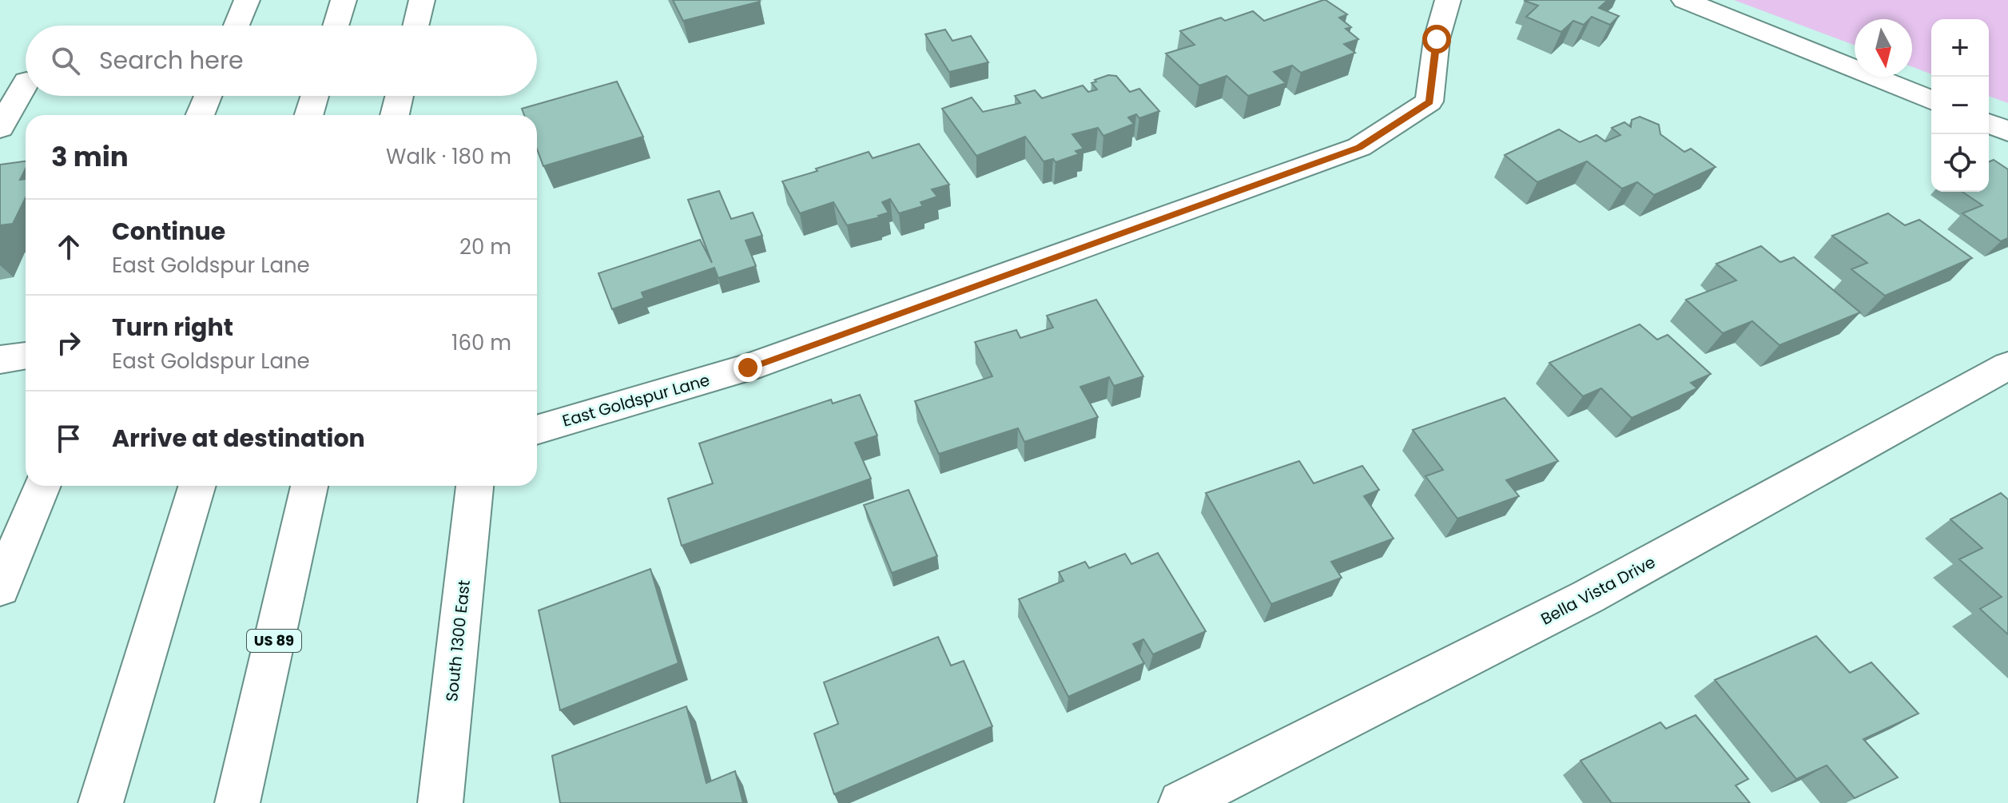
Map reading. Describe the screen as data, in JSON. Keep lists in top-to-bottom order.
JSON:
{
  "streets": {
    "main road": [
      "East Goldspur Lane",
      "Bella Vista Drive",
      "US 89",
      "South 1300 East"
    ]
  },
  "north": "bottom",
  "page": {
    "map_buttons": ["+", "−"],
    "search": "Search here",
    "heading": ["3 min", "Walk · 180 m"],
    "list": [
      ["Continue", "East Goldspur Lane", "20 m"],
      ["Turn right", "East Goldspur Lane", "160 m"],
      "Arrive at destination"
    ]
  }
}
